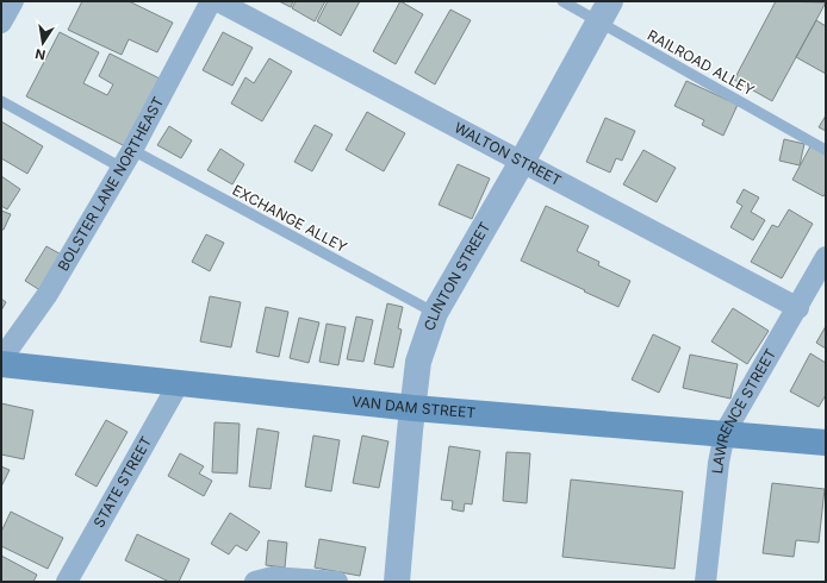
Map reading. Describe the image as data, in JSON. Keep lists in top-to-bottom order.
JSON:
{
  "streets": {
    "main road": ["VAN DAM STREET"],
    "street": [
      "WALTON STREET",
      "BOLSTER LANE NORTHEAST",
      "CLINTON STREET",
      "LAWRENCE STREET",
      "STATE STREET"
    ],
    "lane": ["RAILROAD ALLEY", "EXCHANGE ALLEY"]
  },
  "crossings": [
    ["RAILROAD ALLEY", "CLINTON STREET"],
    ["WALTON STREET", "CLINTON STREET"],
    ["WALTON STREET", "LAWRENCE STREET"],
    ["BOLSTER LANE NORTHEAST", "EXCHANGE ALLEY"],
    ["EXCHANGE ALLEY", "CLINTON STREET"],
    ["CLINTON STREET", "VAN DAM STREET"],
    ["VAN DAM STREET", "LAWRENCE STREET"],
    ["VAN DAM STREET", "STATE STREET"]
  ],
  "north": "bottom"
}
